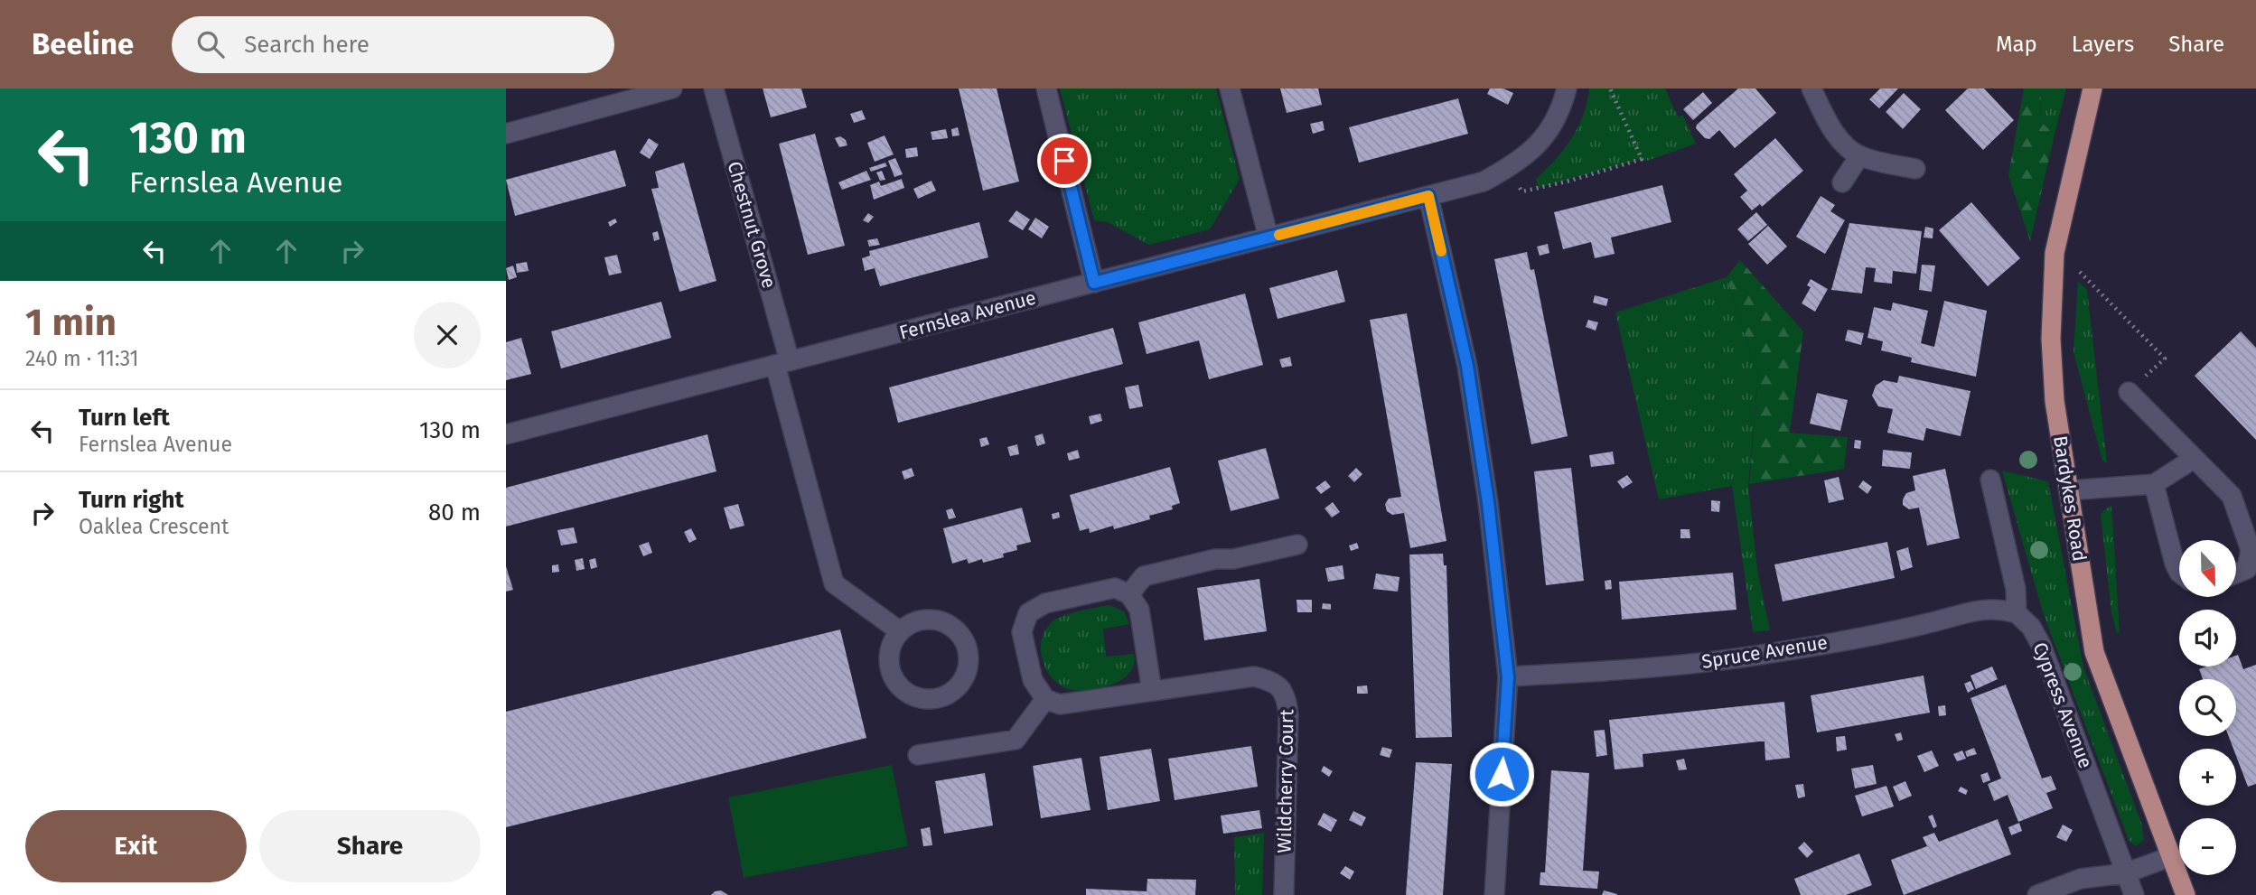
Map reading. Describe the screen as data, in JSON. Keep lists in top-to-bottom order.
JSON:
{
  "streets": {
    "main road": ["Bardykes Road"],
    "street": [
      "Chestnut Grove",
      "Fernslea Avenue",
      "Spruce Avenue",
      "Cypress Avenue",
      "Wildcherry Court"
    ]
  },
  "crossings": [
    ["Chestnut Grove", "Fernslea Avenue"],
    ["Spruce Avenue", "Cypress Avenue"]
  ],
  "north": "bottom",
  "page": {
    "header": "Beeline",
    "search": "Search here",
    "nav": ["Map", "Layers", "Share"],
    "turn": ["130 m", "Fernslea Avenue"],
    "heading": ["1 min", "240 m · 11:31"],
    "list": [
      {
        "name": "Turn left",
        "note": "Fernslea Avenue",
        "value": "130 m"
      },
      {
        "name": "Turn right",
        "note": "Oaklea Crescent",
        "value": "80 m"
      }
    ],
    "map_buttons": ["+", "−"],
    "buttons": ["Exit", "Share"]
  }
}
